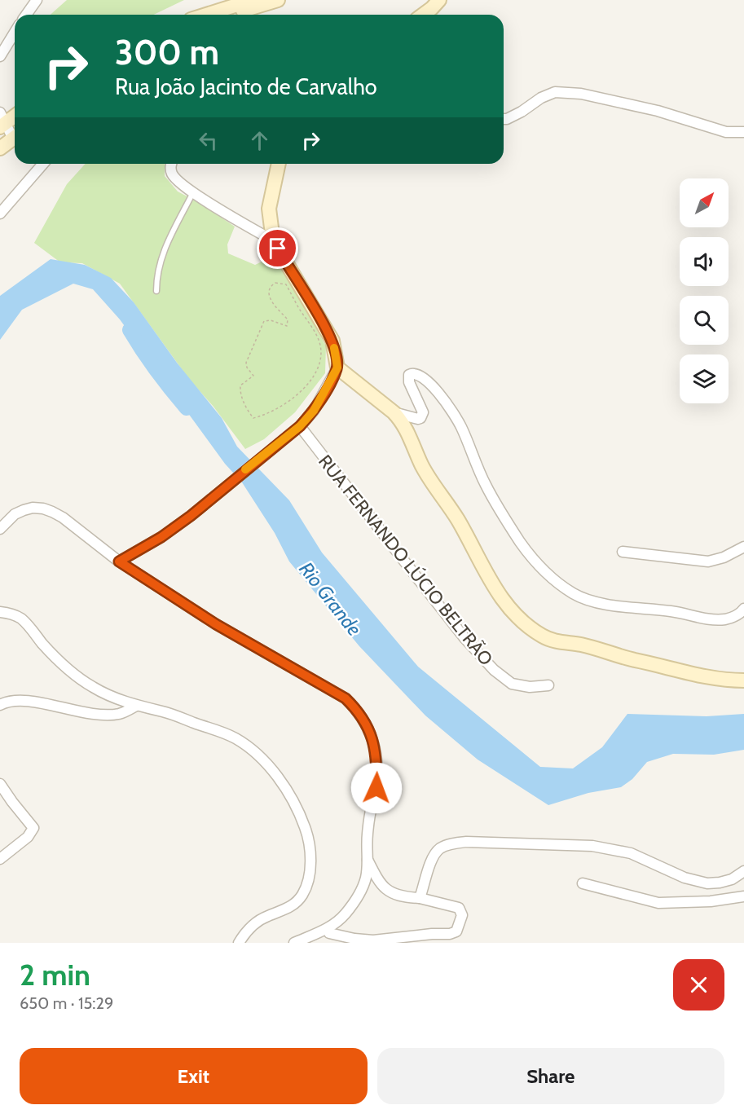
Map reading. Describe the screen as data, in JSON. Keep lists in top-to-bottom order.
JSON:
{
  "streets": {
    "street": ["RUA FERNANDO LÚCIO BELTRÃO"]
  },
  "water": ["Rio Grande"],
  "north": "top right",
  "page": {
    "turn": ["300 m", "Rua João Jacinto de Carvalho"],
    "heading": ["2 min", "650 m · 15:29"],
    "buttons": ["Exit", "Share"]
  }
}
